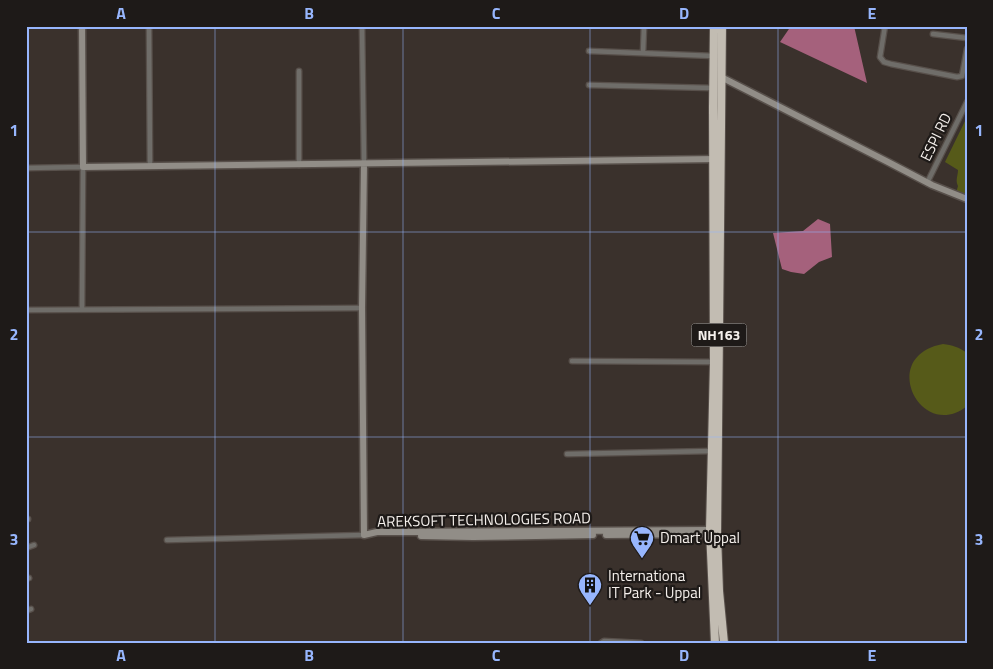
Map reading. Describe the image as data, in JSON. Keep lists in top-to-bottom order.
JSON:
{
  "streets": {
    "highway": ["NH163"],
    "street": ["ESPI RD", "AREKSOFT TECHNOLOGIES ROAD"]
  },
  "crossings": [
    ["NH163", "AREKSOFT TECHNOLOGIES ROAD"]
  ],
  "places": {
    "supermarket": ["Dmart Uppal"],
    "building": ["Internationa IT Park - Uppal"]
  },
  "grid": {
    "columns": [
      "A",
      "B",
      "C",
      "D",
      "E"
    ],
    "rows": ["1", "2", "3"]
  }
}
